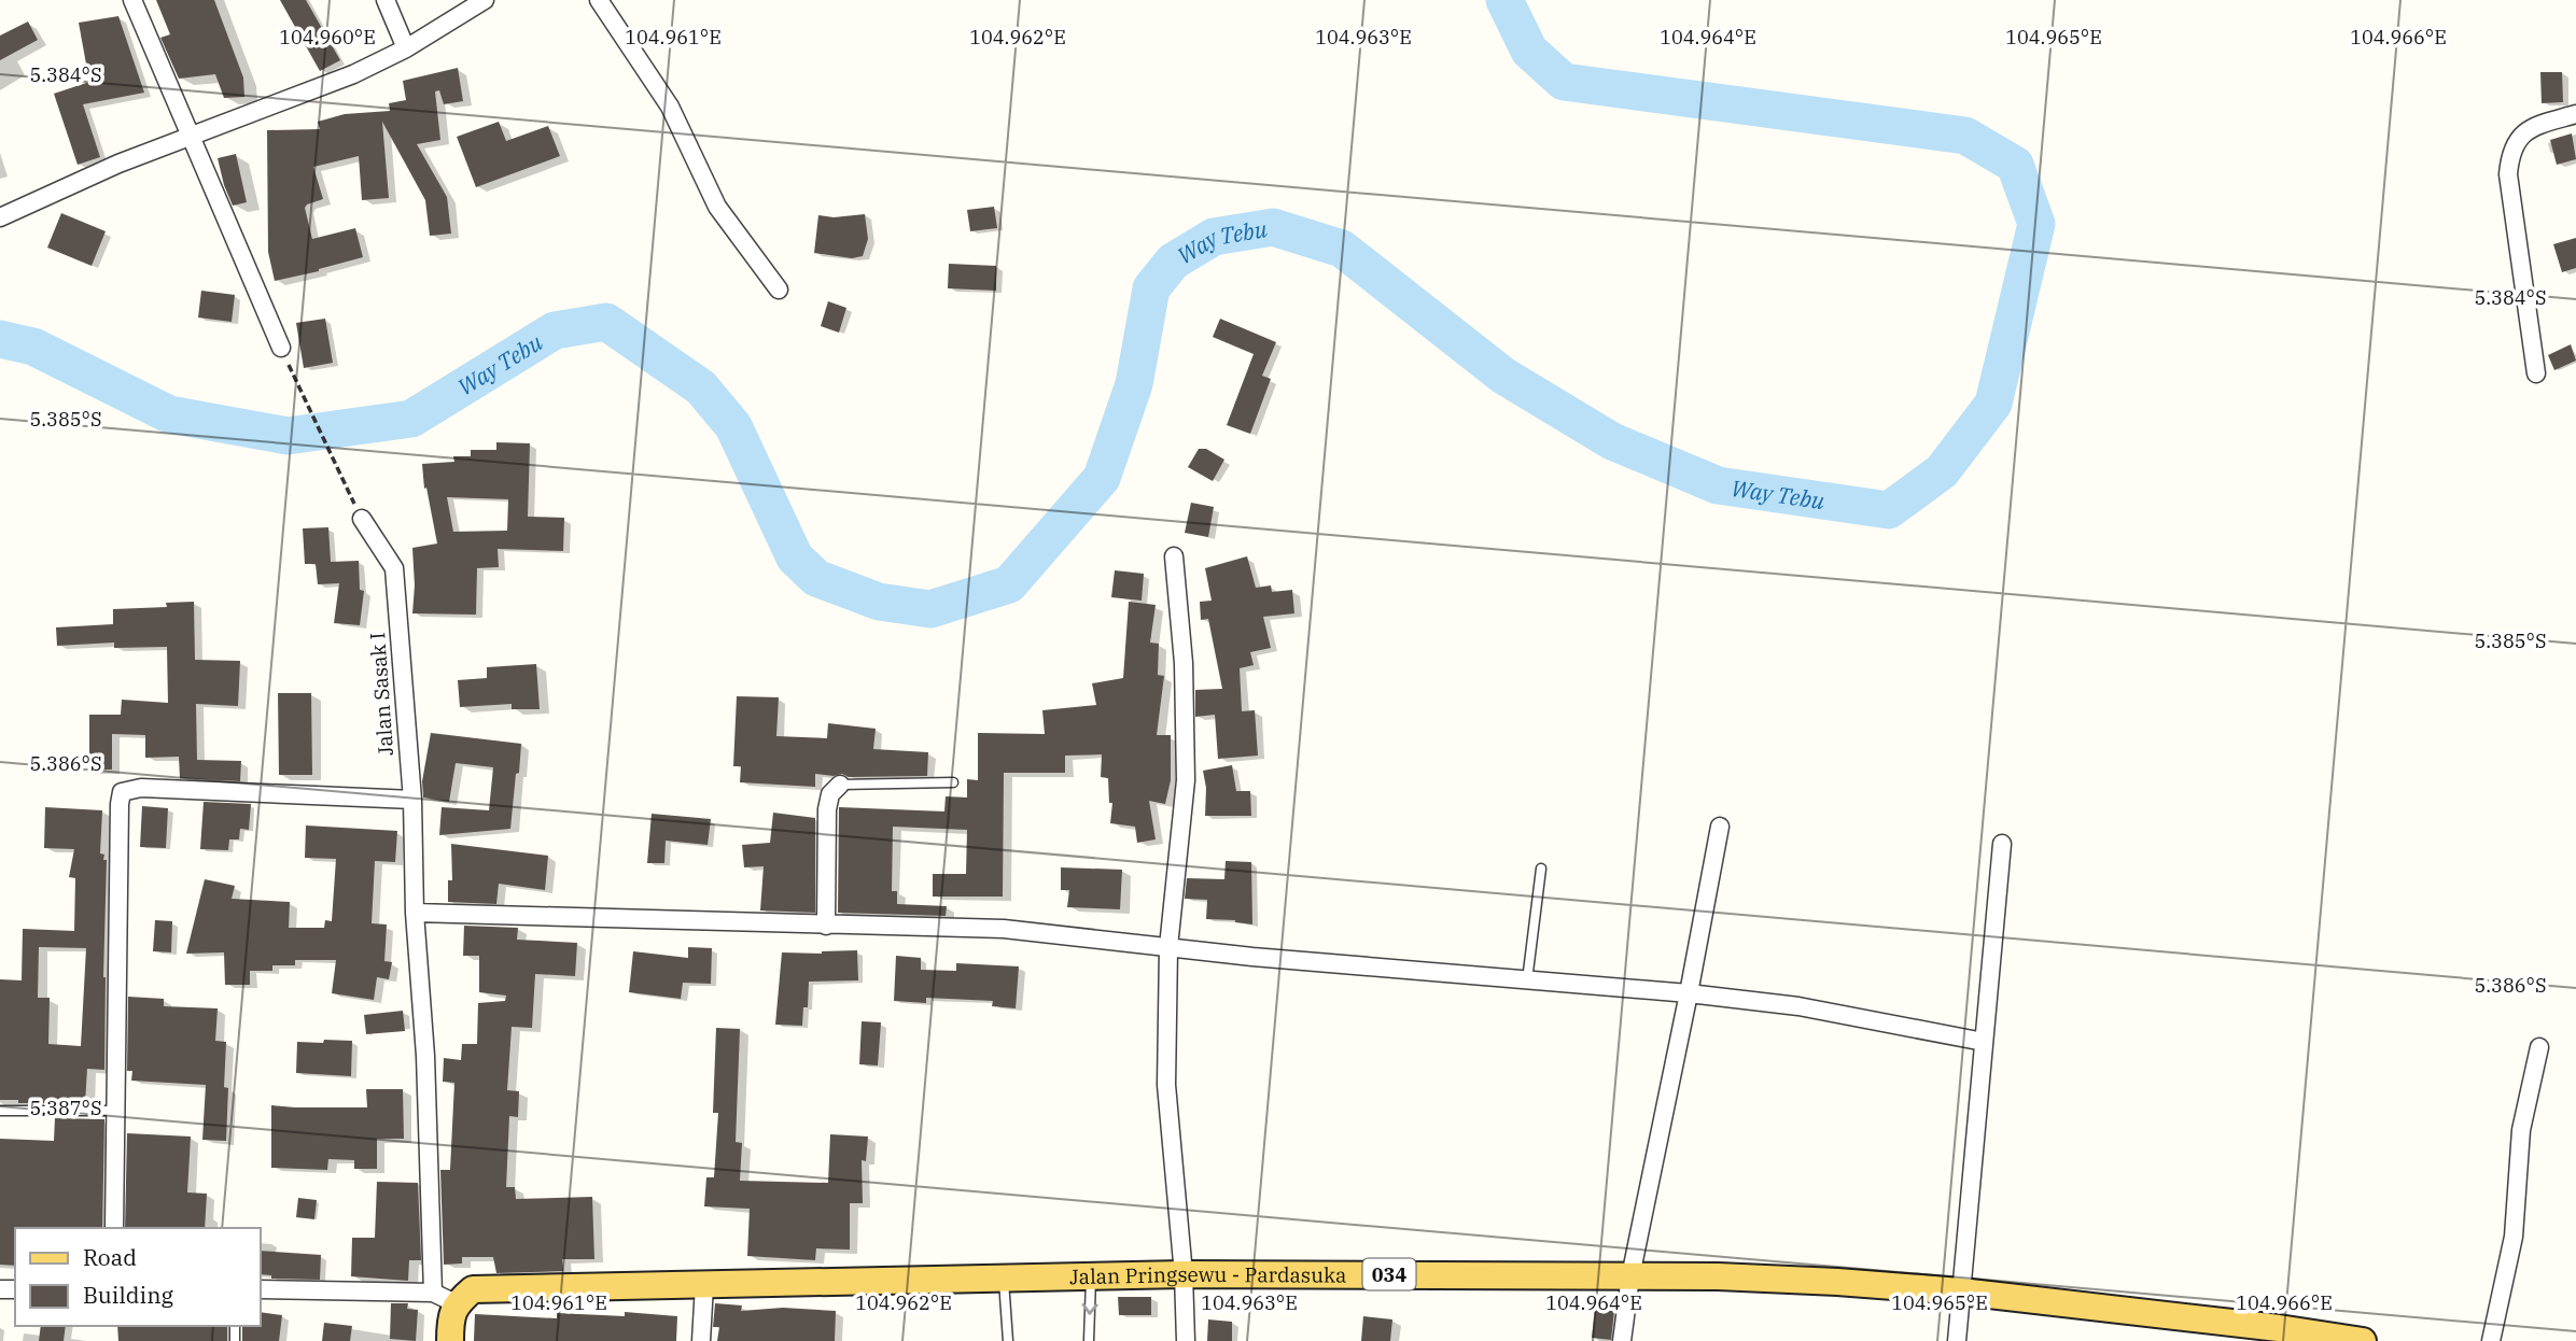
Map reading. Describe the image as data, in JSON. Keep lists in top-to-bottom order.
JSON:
{
  "streets": {
    "main road": ["034", "Jalan Pringsewu - Pardasuka"],
    "street": ["Jalan Sasak I"]
  },
  "crossings": [
    ["Jalan Sasak I", "Jalan Pringsewu - Pardasuka"]
  ],
  "water": ["Way Tebu"],
  "legend": ["Road", "Building"],
  "coordinates": [
    "104.960°E",
    "104.961°E",
    "104.962°E",
    "104.963°E",
    "104.964°E",
    "104.965°E",
    "104.966°E",
    "5.384°S",
    "5.385°S",
    "5.386°S",
    "5.387°S"
  ]
}
